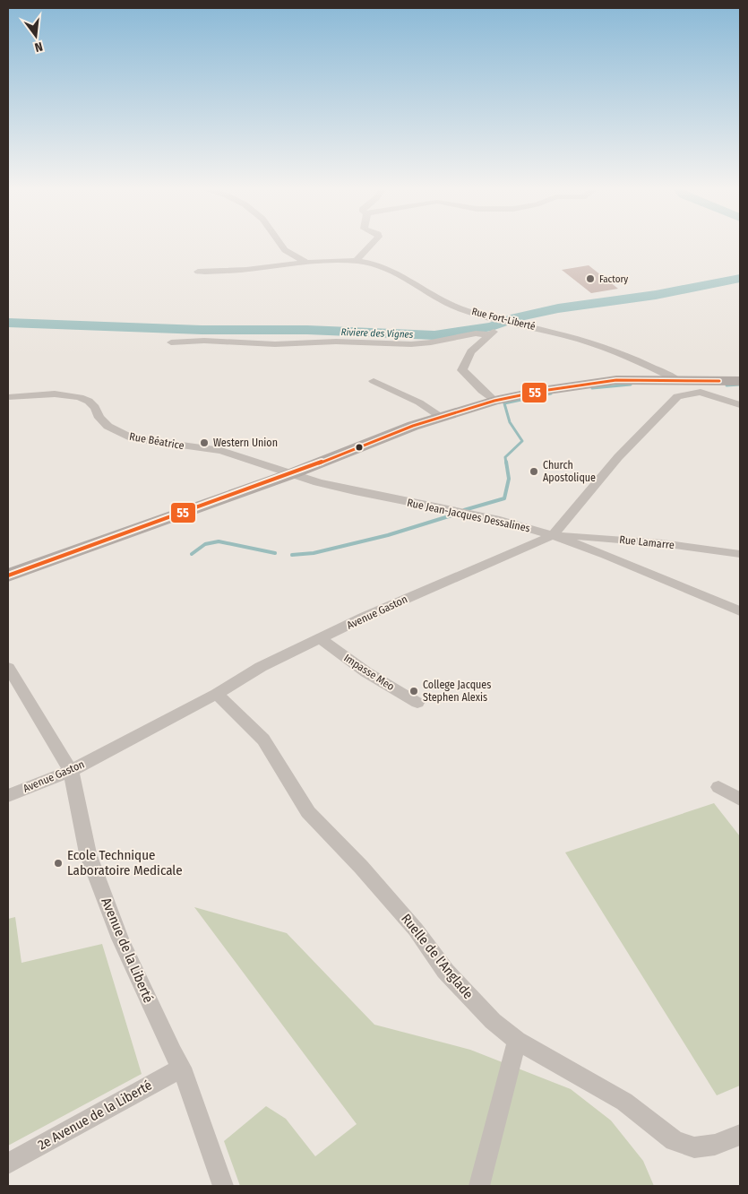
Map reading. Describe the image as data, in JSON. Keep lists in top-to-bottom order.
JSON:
{
  "streets": {
    "street": [
      "Rue Fort-Liberté",
      "Rue Béatrice",
      "Rue Jean-Jacques Dessalines",
      "Rue Lamarre",
      "Avenue Gaston",
      "Impasse Meo",
      "Avenue de la Liberté",
      "Ruelle de l'Anglade",
      "2e Avenue de la Liberté"
    ]
  },
  "crossings": [
    ["Rue Béatrice", "Rue Jean-Jacques Dessalines"],
    ["Rue Jean-Jacques Dessalines", "Rue Lamarre"],
    ["Rue Jean-Jacques Dessalines", "Avenue Gaston"],
    ["Rue Lamarre", "Avenue Gaston"],
    ["Avenue Gaston", "Impasse Meo"],
    ["Avenue Gaston", "Avenue de la Liberté"],
    ["Avenue Gaston", "Ruelle de l'Anglade"],
    ["Avenue de la Liberté", "2e Avenue de la Liberté"]
  ],
  "water": ["Riviere des Vignes"],
  "places": [
    "Factory",
    "Western Union",
    "Church Apostolique",
    "College Jacques Stephen Alexis",
    "Ecole Technique Laboratoire Medicale"
  ],
  "lines": ["transit line 55"],
  "north": "bottom"
}
